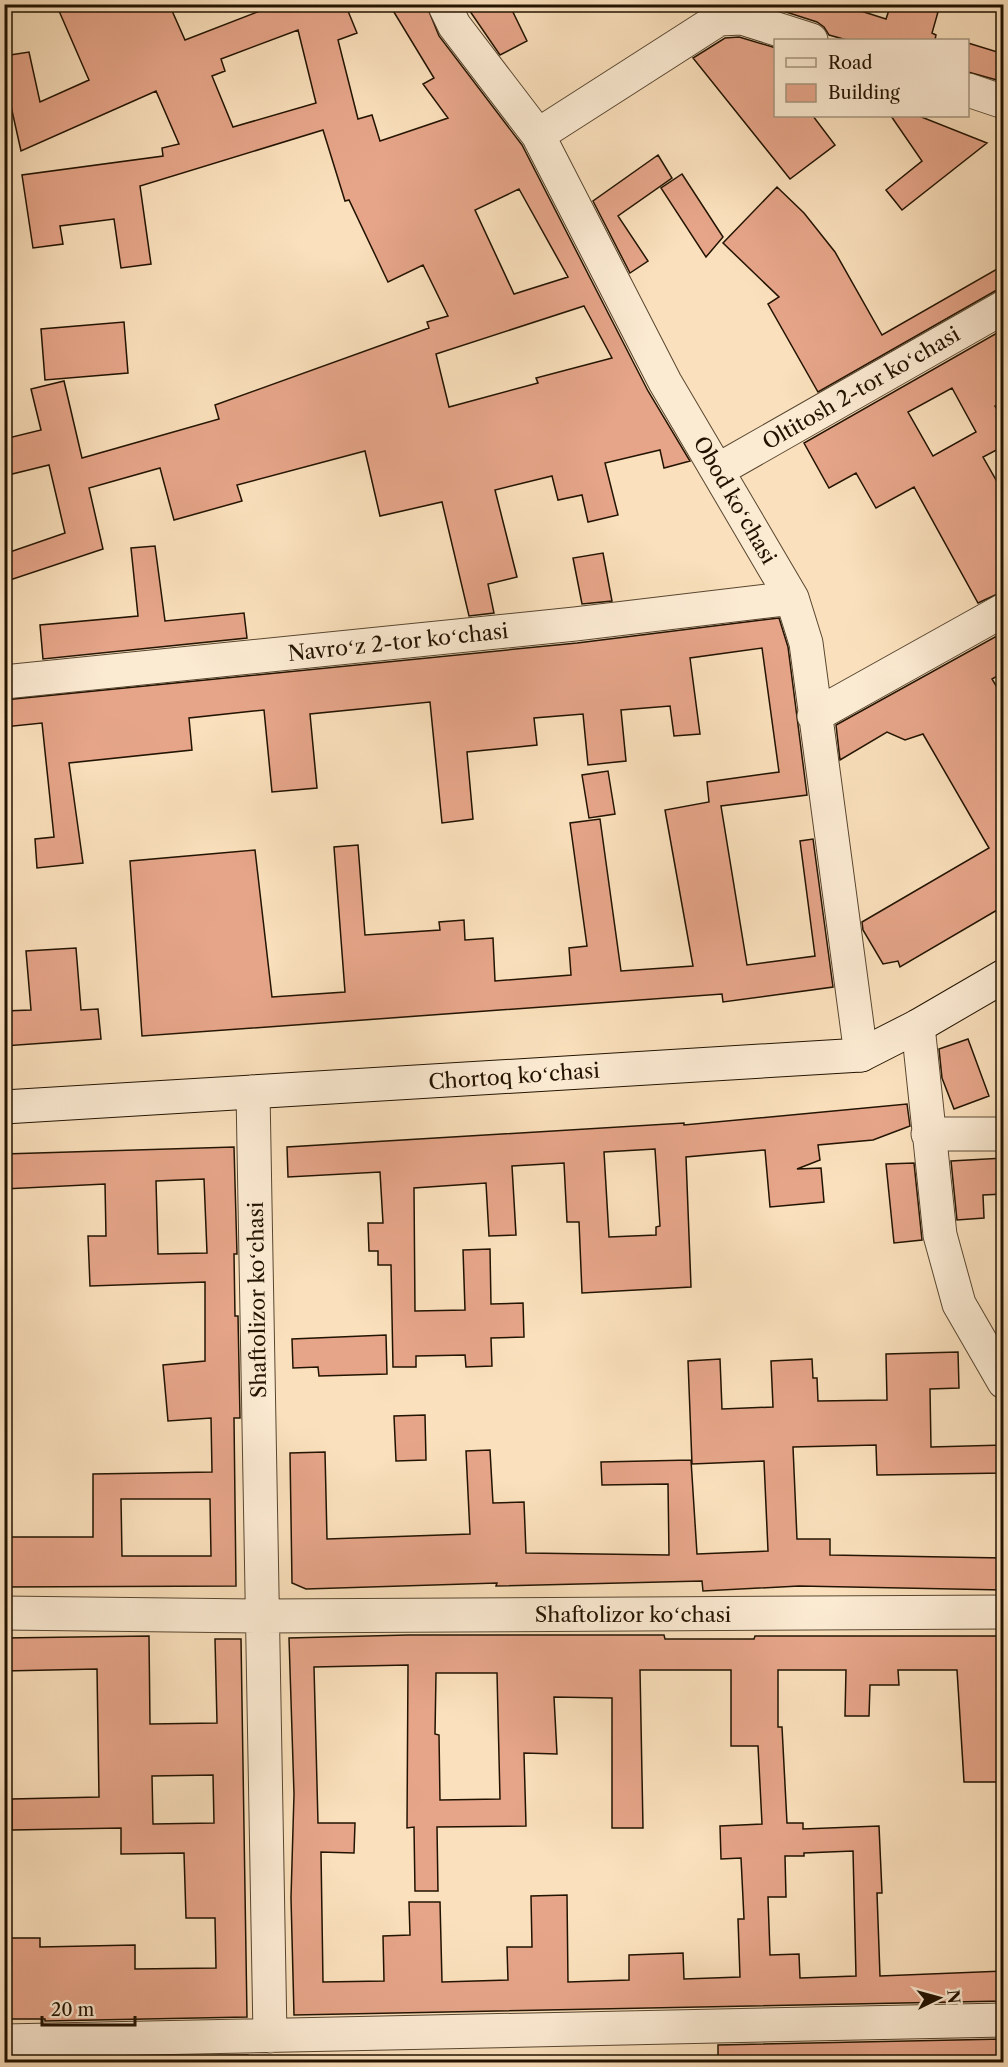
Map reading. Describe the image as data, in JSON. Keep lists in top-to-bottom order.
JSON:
{
  "streets": {
    "street": [
      "Oltitosh 2-tor koʻchasi",
      "Obod koʻchasi",
      "Navroʻz 2-tor koʻchasi",
      "Chortoq koʻchasi",
      "Shaftolizor koʻchasi"
    ]
  },
  "crossings": [
    ["Oltitosh 2-tor koʻchasi", "Obod koʻchasi"],
    ["Obod koʻchasi", "Navroʻz 2-tor koʻchasi"],
    ["Obod koʻchasi", "Chortoq koʻchasi"],
    ["Chortoq koʻchasi", "Shaftolizor koʻchasi"]
  ],
  "legend": ["Road", "Building"],
  "scale_bar": "20 m",
  "north": "right"
}
